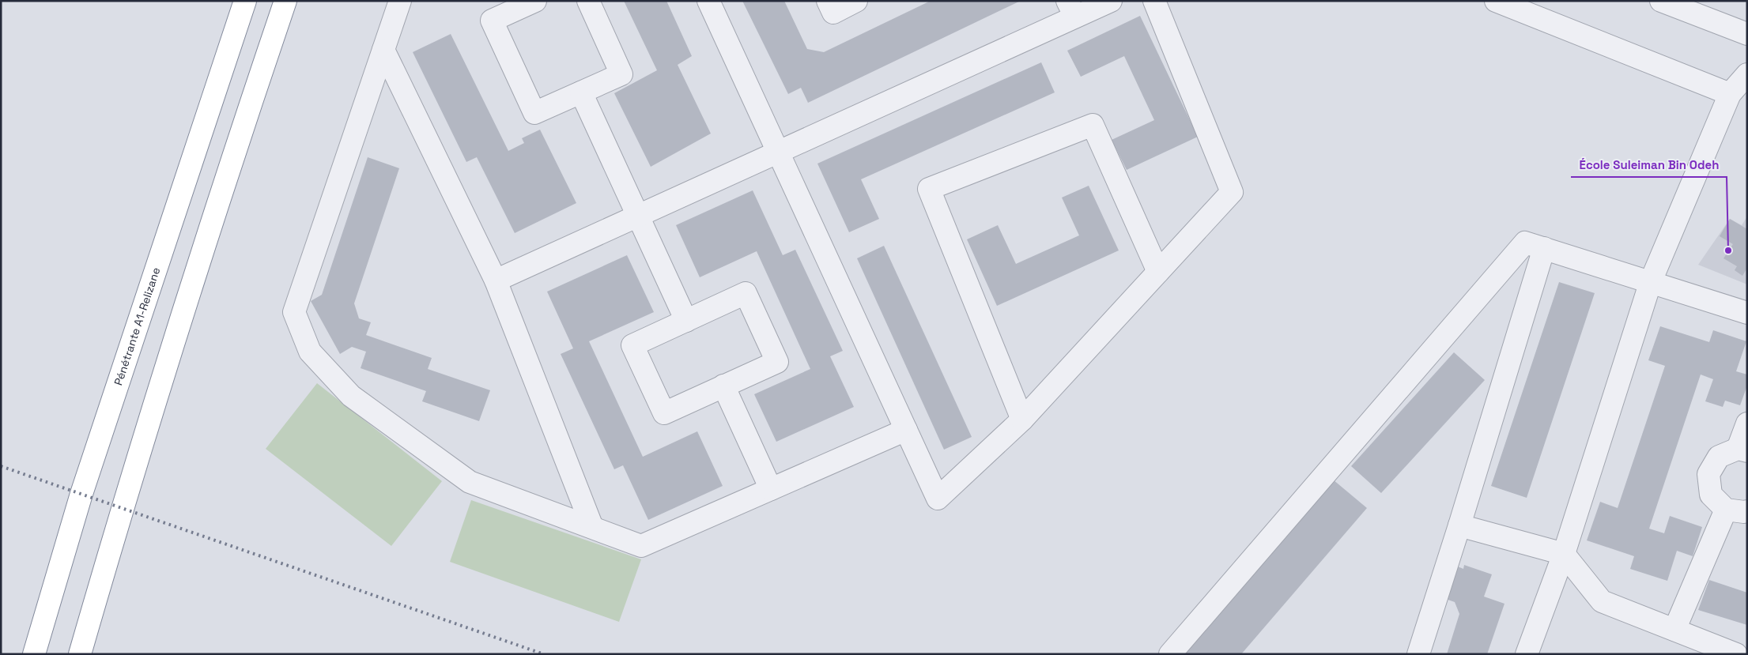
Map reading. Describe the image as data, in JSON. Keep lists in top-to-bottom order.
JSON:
{
  "streets": {
    "highway": ["Pénétrante A1-Relizane"]
  },
  "places": ["École Suleiman Bin Odeh"]
}
